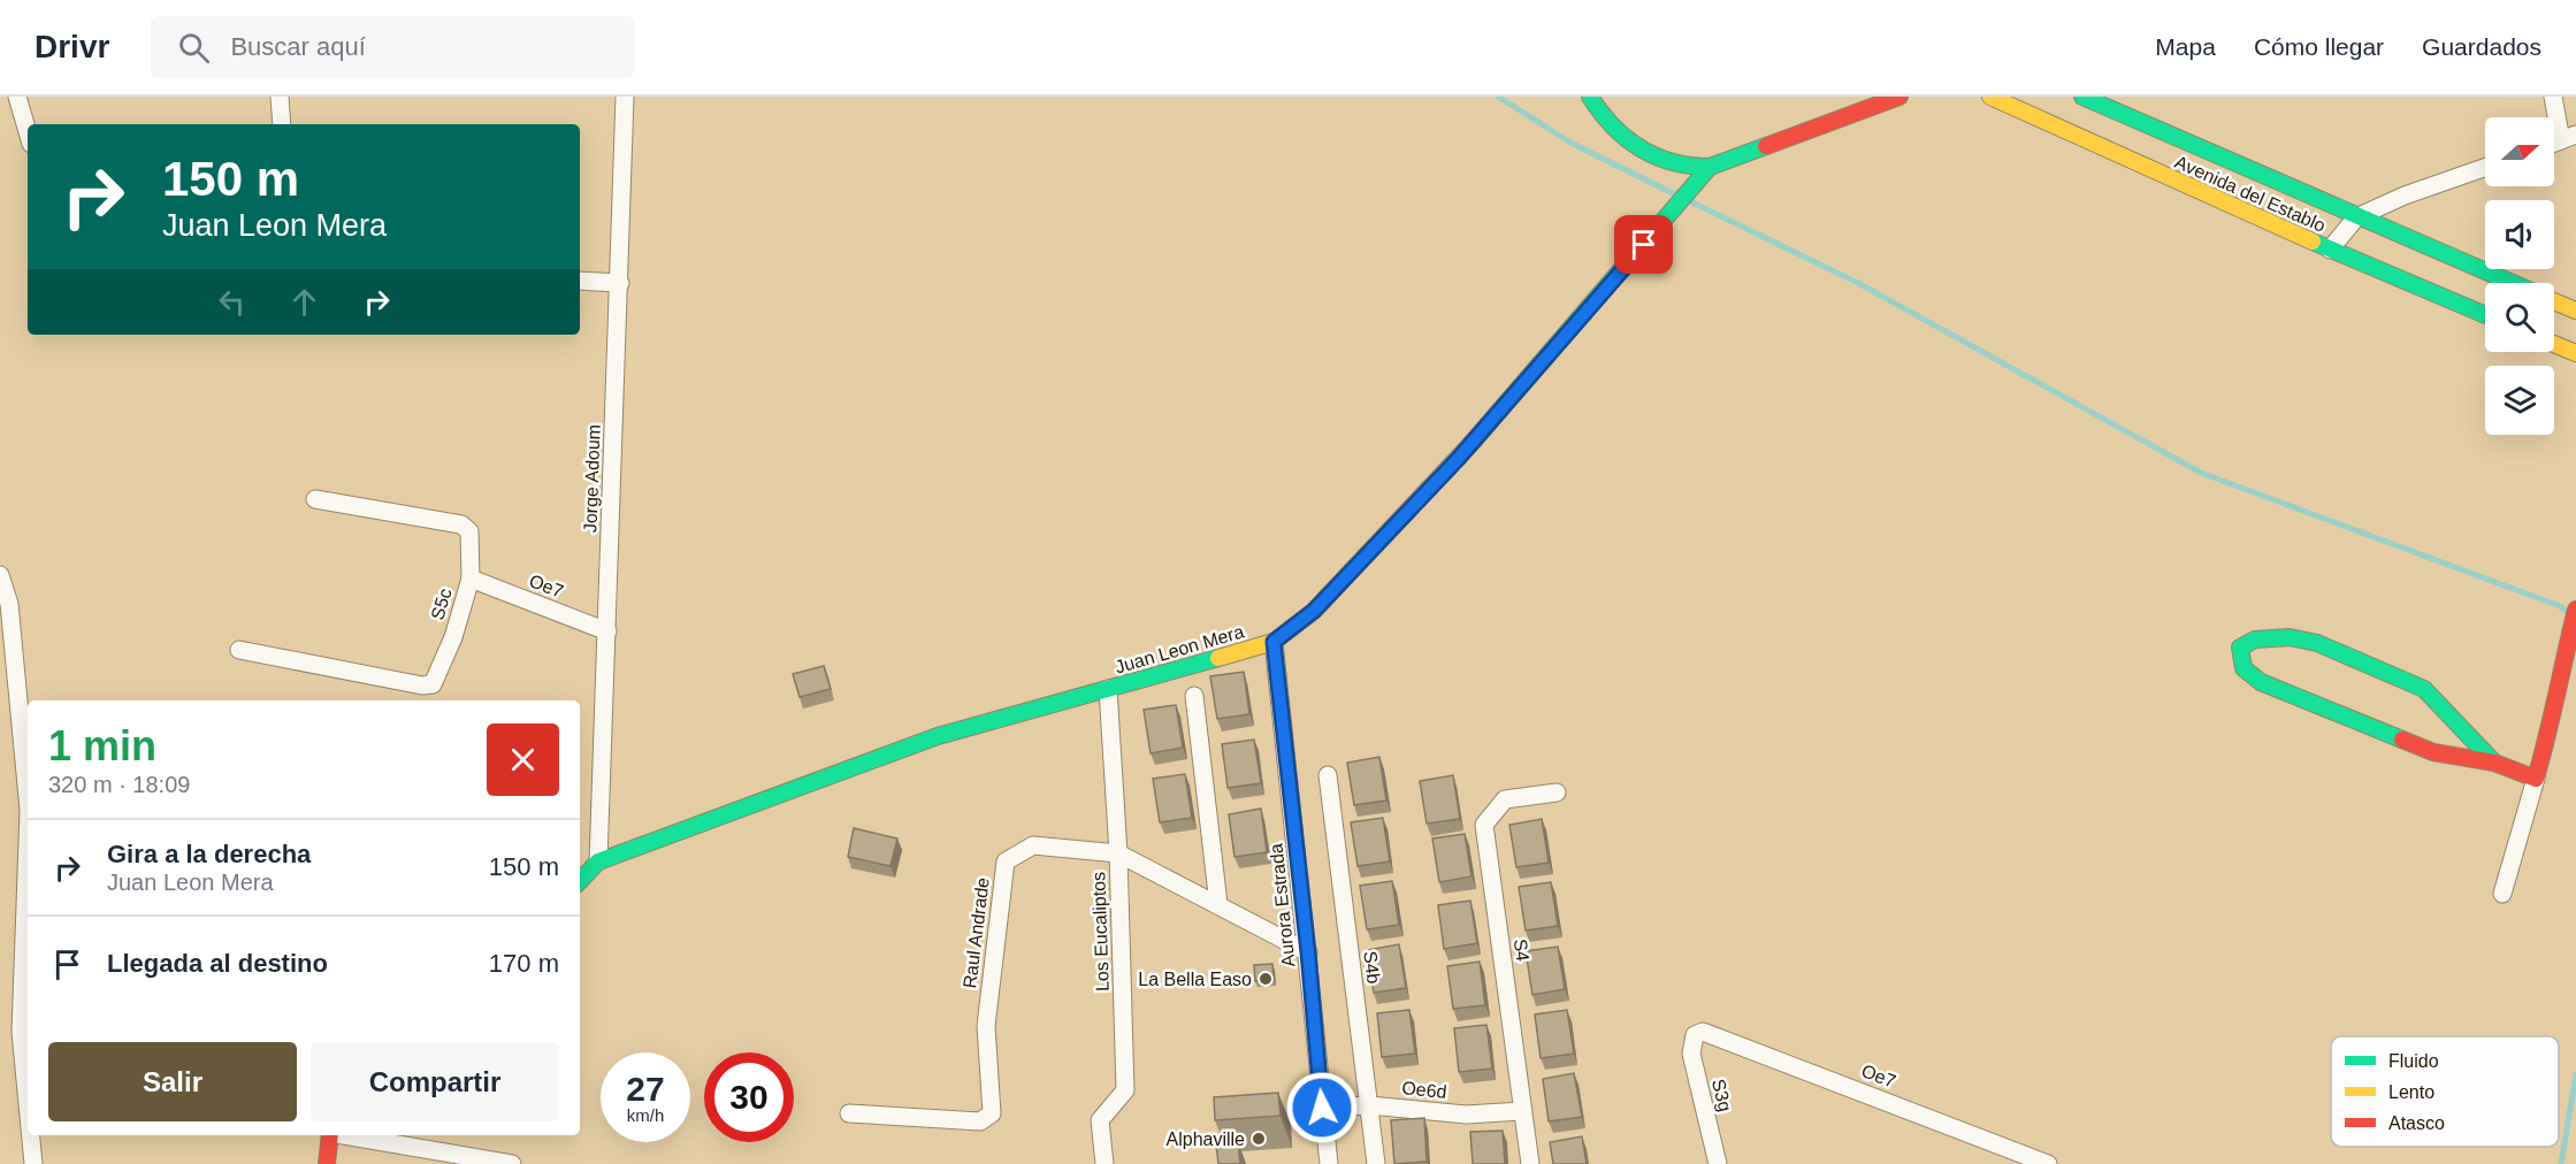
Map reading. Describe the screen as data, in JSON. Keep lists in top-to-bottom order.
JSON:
{
  "streets": {
    "street": [
      "Avenida del Establo",
      "Jorge Adoum",
      "Oe7",
      "S5c",
      "Juan Leon Mera",
      "Aurora Estrada",
      "Los Eucaliptos",
      "Raul Andrade",
      "S4",
      "S4b",
      "Oe6d",
      "S3g"
    ]
  },
  "crossings": [
    ["Jorge Adoum", "Oe7"],
    ["Jorge Adoum", "Juan Leon Mera"],
    ["Oe7", "S5c"],
    ["Oe7", "S3g"],
    ["Juan Leon Mera", "Aurora Estrada"],
    ["Juan Leon Mera", "Los Eucaliptos"],
    ["Aurora Estrada", "Raul Andrade"],
    ["Aurora Estrada", "Oe6d"],
    ["Los Eucaliptos", "Raul Andrade"],
    ["S4", "Oe6d"],
    ["S4b", "Oe6d"]
  ],
  "places": ["La Bella Easo", "Alphaville"],
  "legend": ["Fluido", "Lento", "Atasco"],
  "north": "right",
  "page": {
    "header": "Drivr",
    "search": "Buscar aquí",
    "nav": ["Mapa", "Cómo llegar", "Guardados"],
    "turn": ["150 m", "Juan Leon Mera"],
    "heading": ["1 min", "320 m · 18:09"],
    "list": [
      {
        "name": "Gira a la derecha",
        "note": "Juan Leon Mera",
        "value": "150 m"
      },
      {
        "name": "Llegada al destino",
        "value": "170 m"
      }
    ],
    "buttons": ["Salir", "Compartir"],
    "speed": "27 km/h",
    "limit": "30"
  }
}
